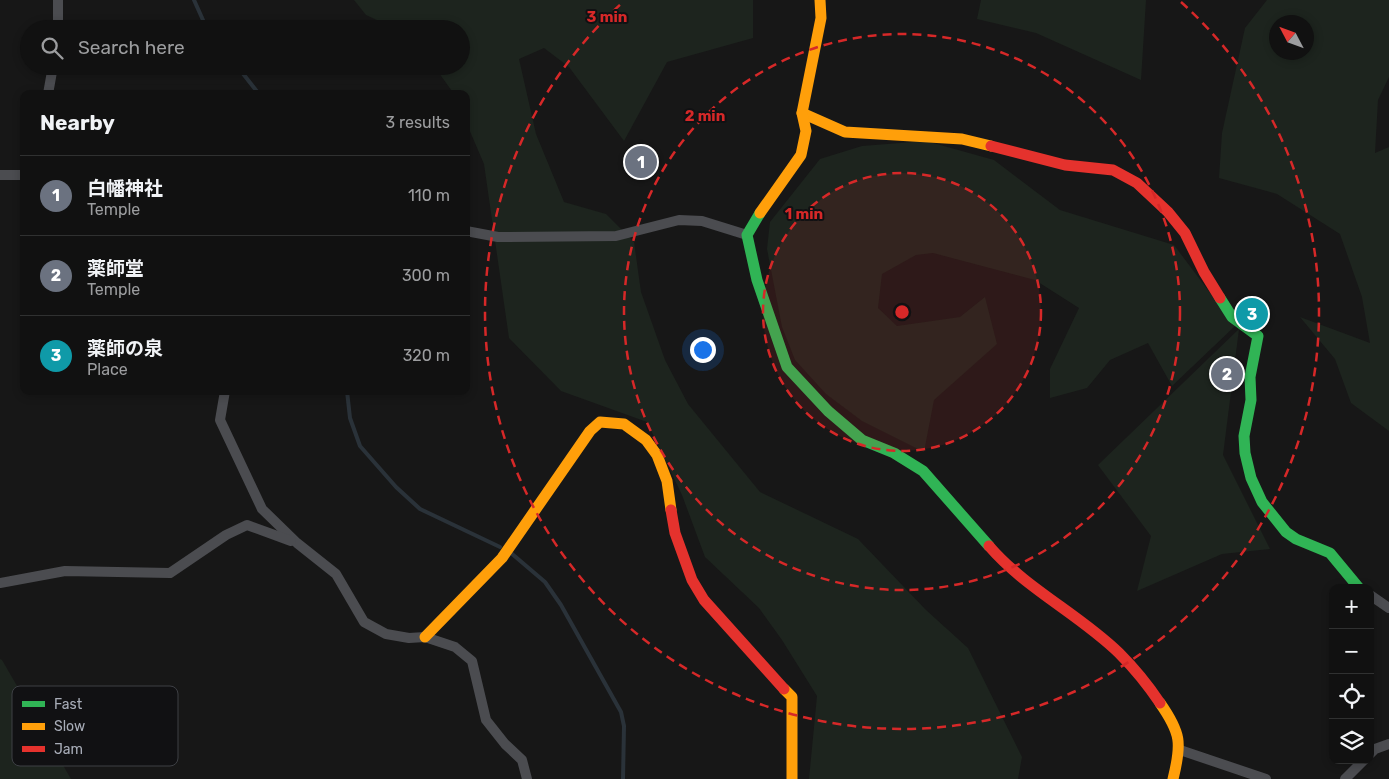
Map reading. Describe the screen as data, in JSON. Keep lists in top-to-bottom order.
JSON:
{
  "legend": ["Fast", "Slow", "Jam"],
  "north": "top left",
  "page": {
    "search": "Search here",
    "heading": ["Nearby", "3 results"],
    "pins": ["1", "3", "2"],
    "list": [
      {
        "mark": "1",
        "name": "白幡神社",
        "note": "Temple",
        "value": "110 m"
      },
      {
        "mark": "2",
        "name": "薬師堂",
        "note": "Temple",
        "value": "300 m"
      },
      {
        "mark": "3",
        "name": "薬師の泉",
        "note": "Place",
        "value": "320 m"
      }
    ],
    "map_buttons": ["+", "−"]
  },
  "rings": ["3 min", "2 min", "1 min"]
}
